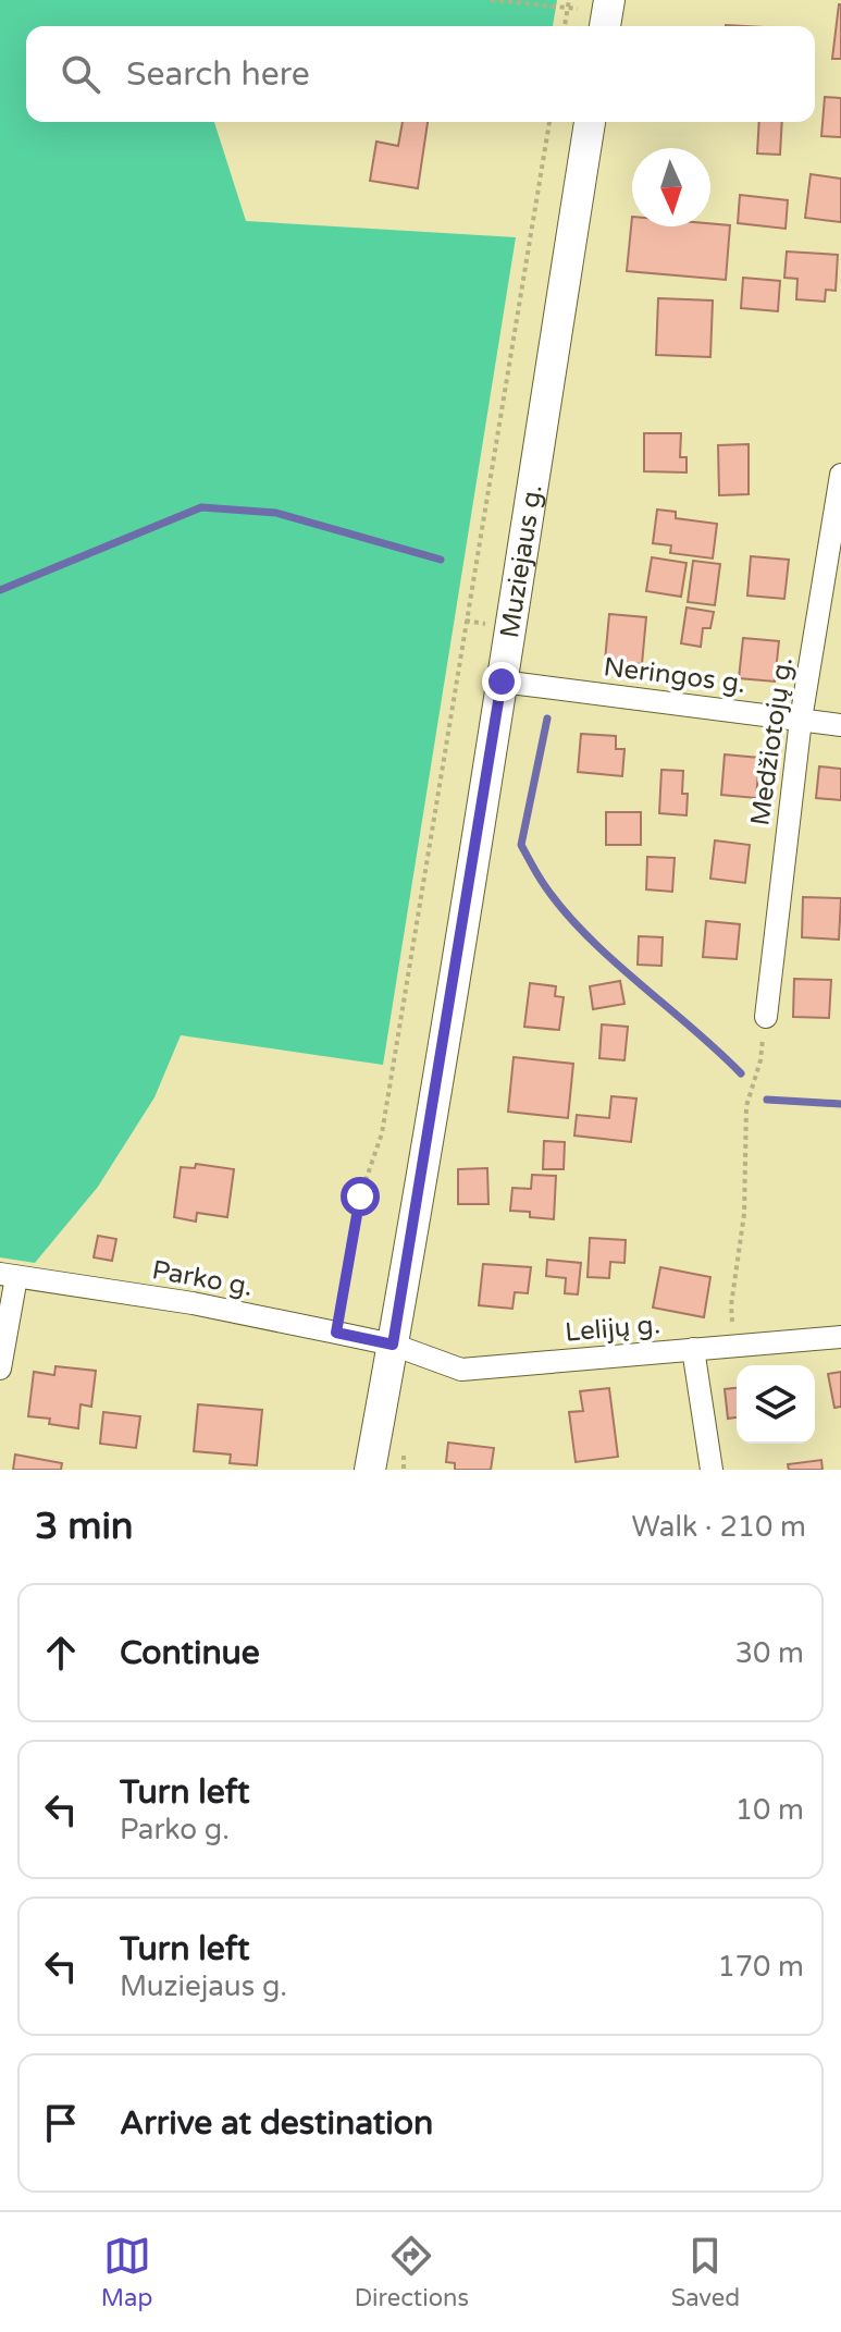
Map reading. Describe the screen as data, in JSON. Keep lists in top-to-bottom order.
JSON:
{
  "streets": {
    "main road": ["Muziejaus g."],
    "street": [
      "Neringos g.",
      "Medžiotojų g.",
      "Parko g.",
      "Lelijų g."
    ]
  },
  "crossings": [
    ["Muziejaus g.", "Neringos g."],
    ["Muziejaus g.", "Parko g."],
    ["Muziejaus g.", "Lelijų g."],
    ["Neringos g.", "Medžiotojų g."],
    ["Parko g.", "Lelijų g."]
  ],
  "north": "bottom",
  "page": {
    "search": "Search here",
    "heading": ["3 min", "Walk · 210 m"],
    "list": [
      ["Continue", "30 m"],
      ["Turn left", "Parko g.", "10 m"],
      ["Turn left", "Muziejaus g.", "170 m"],
      "Arrive at destination"
    ],
    "nav": ["Map", "Directions", "Saved"]
  }
}
